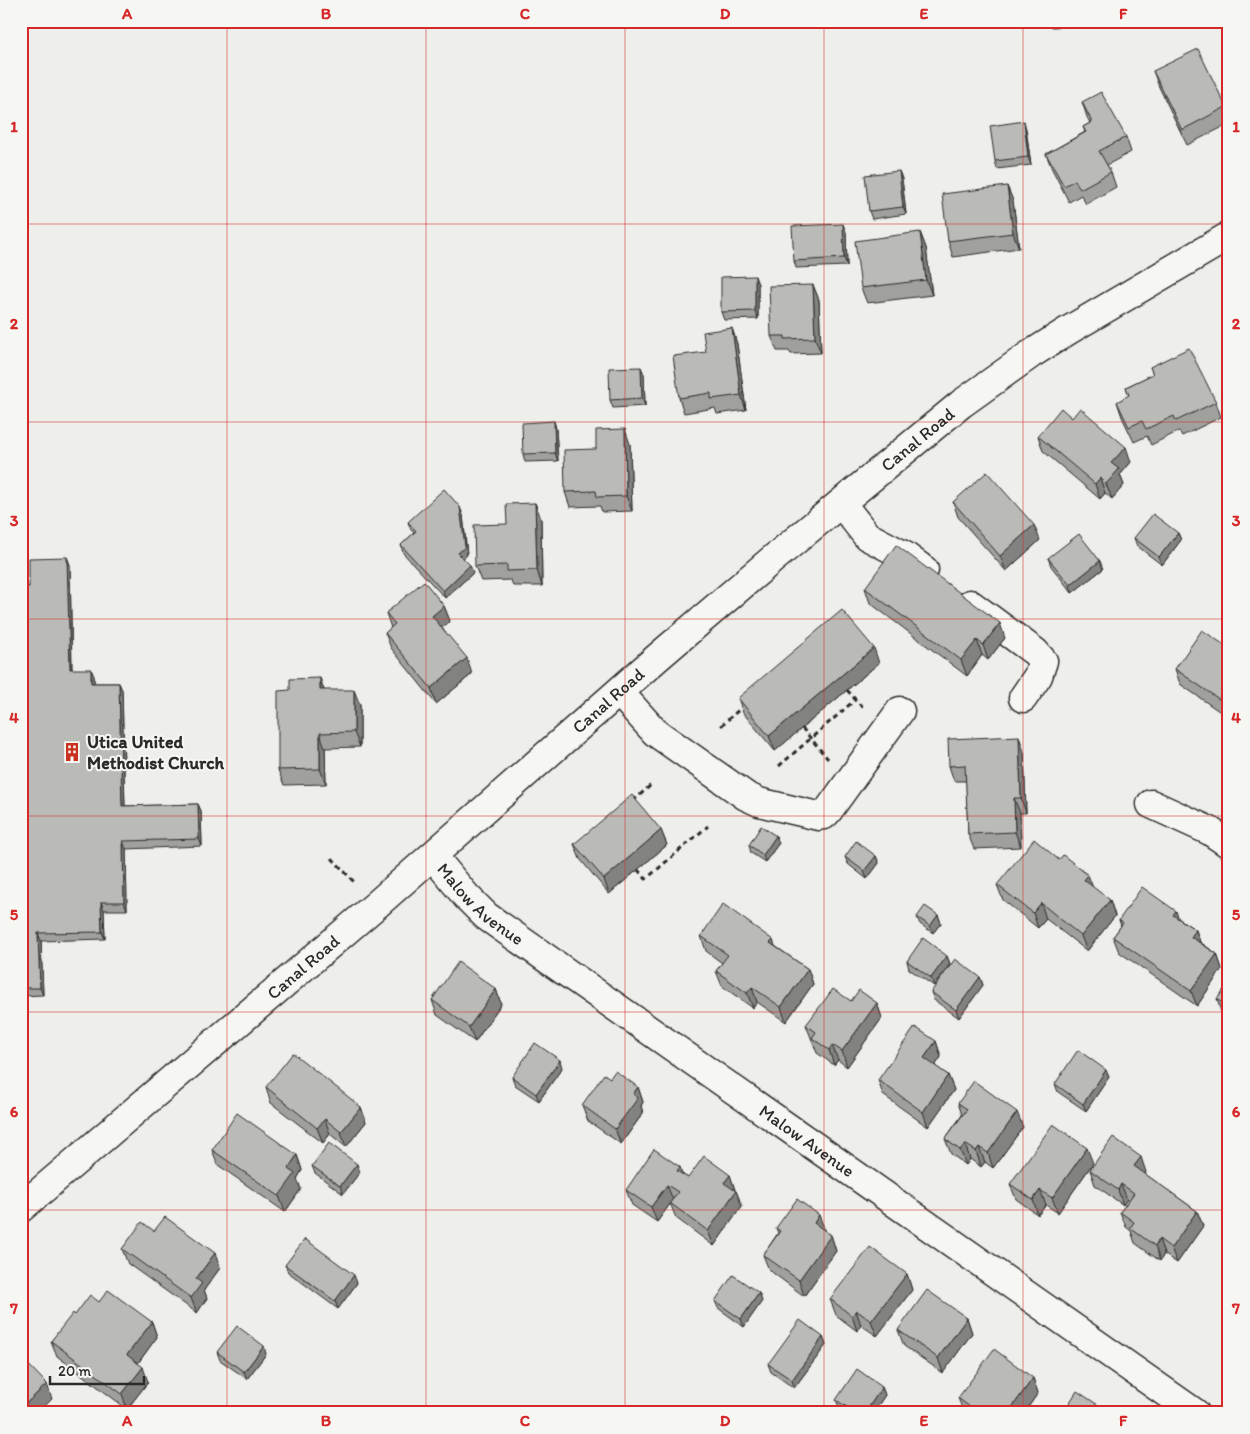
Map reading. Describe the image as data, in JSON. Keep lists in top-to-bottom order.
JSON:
{
  "streets": {
    "street": ["Canal Road", "Malow Avenue"]
  },
  "crossings": [
    ["Canal Road", "Malow Avenue"]
  ],
  "places": {
    "building": ["Utica United Methodist Church"]
  },
  "scale_bar": "20 m",
  "grid": {
    "columns": [
      "A",
      "B",
      "C",
      "D",
      "E",
      "F"
    ],
    "rows": [
      "1",
      "2",
      "3",
      "4",
      "5",
      "6",
      "7"
    ]
  }
}
